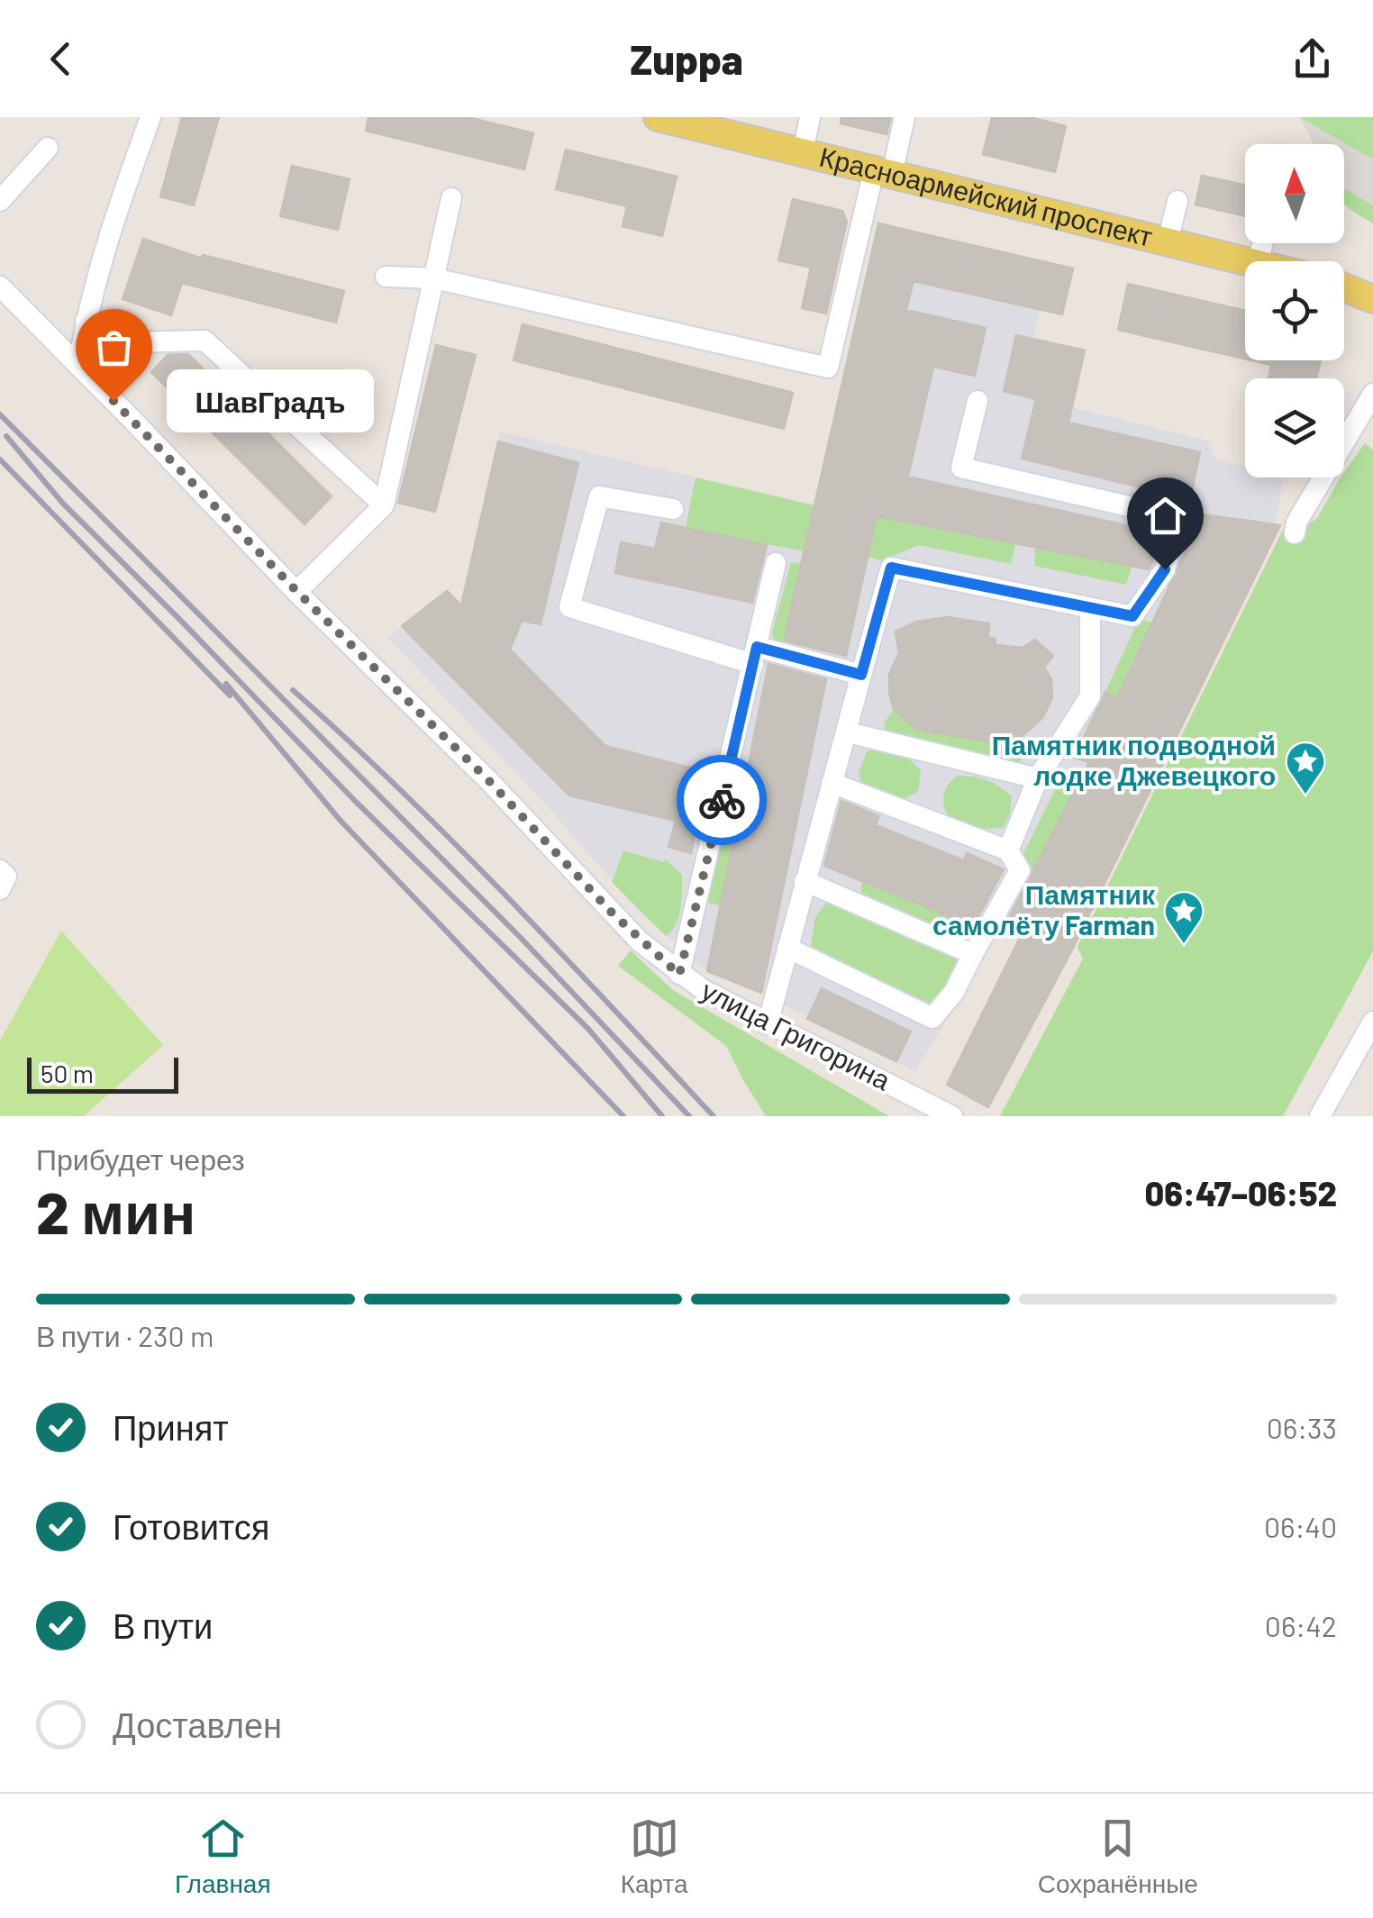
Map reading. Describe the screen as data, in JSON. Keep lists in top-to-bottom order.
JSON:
{
  "streets": {
    "main road": ["Красноармейский проспект"],
    "street": ["улица Григорина"]
  },
  "places": {
    "other": ["ШавГрадъ"],
    "place": ["Памятник подводной лодке Джевецкого", "Памятник самолёту Farman"]
  },
  "scale_bar": "50 m",
  "north": "top",
  "page": {
    "header": "Zuppa",
    "bubble": "ШавГрадъ",
    "scale": "50 m",
    "heading": ["2 мин", "Прибудет через", "06:47–06:52"],
    "bar": "В пути · 230 m",
    "list": [
      ["Принят", "06:33"],
      ["Готовится", "06:40"],
      ["В пути", "06:42"],
      "Доставлен"
    ],
    "tabs": ["Главная", "Карта", "Сохранённые"]
  }
}
